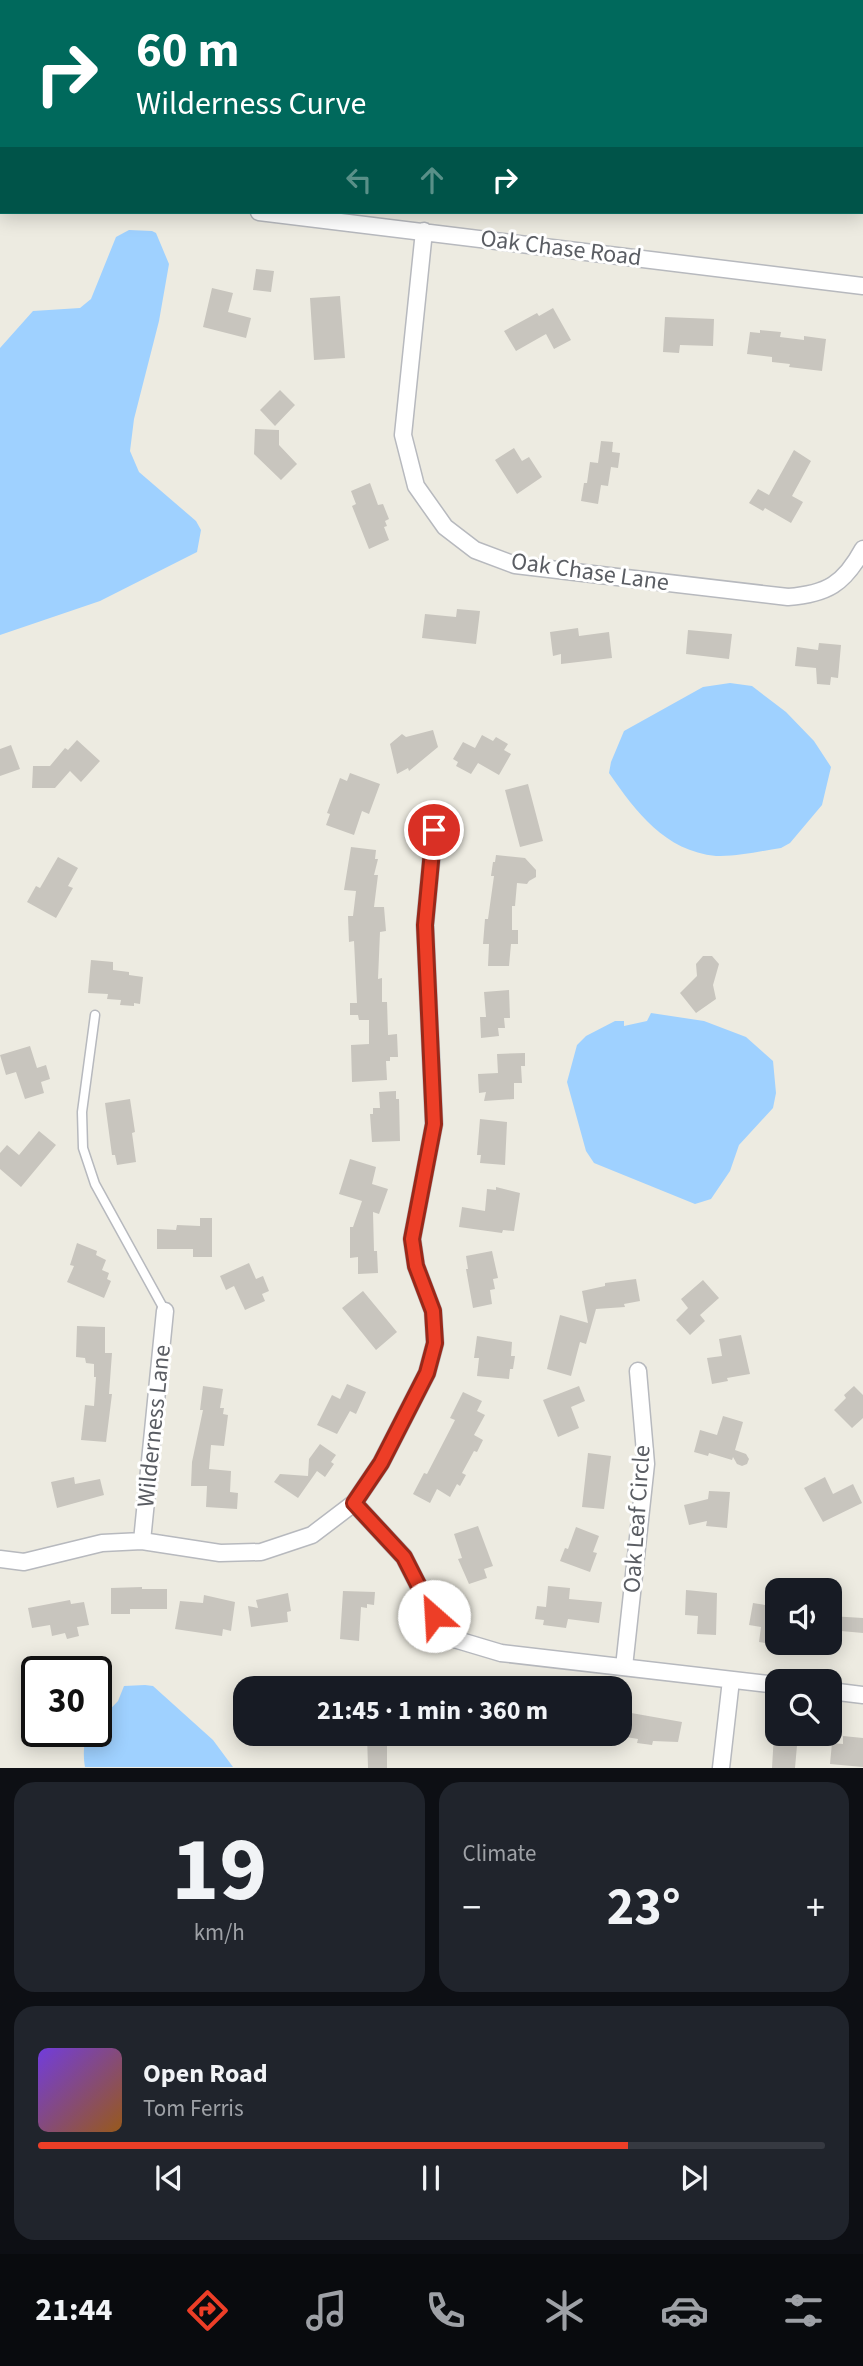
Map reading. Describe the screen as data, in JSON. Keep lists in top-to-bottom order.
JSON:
{
  "streets": {
    "street": [
      "Oak Chase Road",
      "Oak Chase Lane",
      "Wilderness Lane",
      "Oak Leaf Circle"
    ]
  },
  "crossings": [
    ["Oak Chase Road", "Oak Chase Lane"]
  ],
  "page": {
    "turn": ["60 m", "Wilderness Curve"],
    "limit": "30",
    "trip": "21:45 · 1 min · 360 m",
    "tile": [
      ["19", "km/h"],
      "Climate"
    ],
    "heat": ["−", "23°", "+"],
    "song": ["Open Road", "Tom Ferris"],
    "tabs": "21:44"
  }
}
